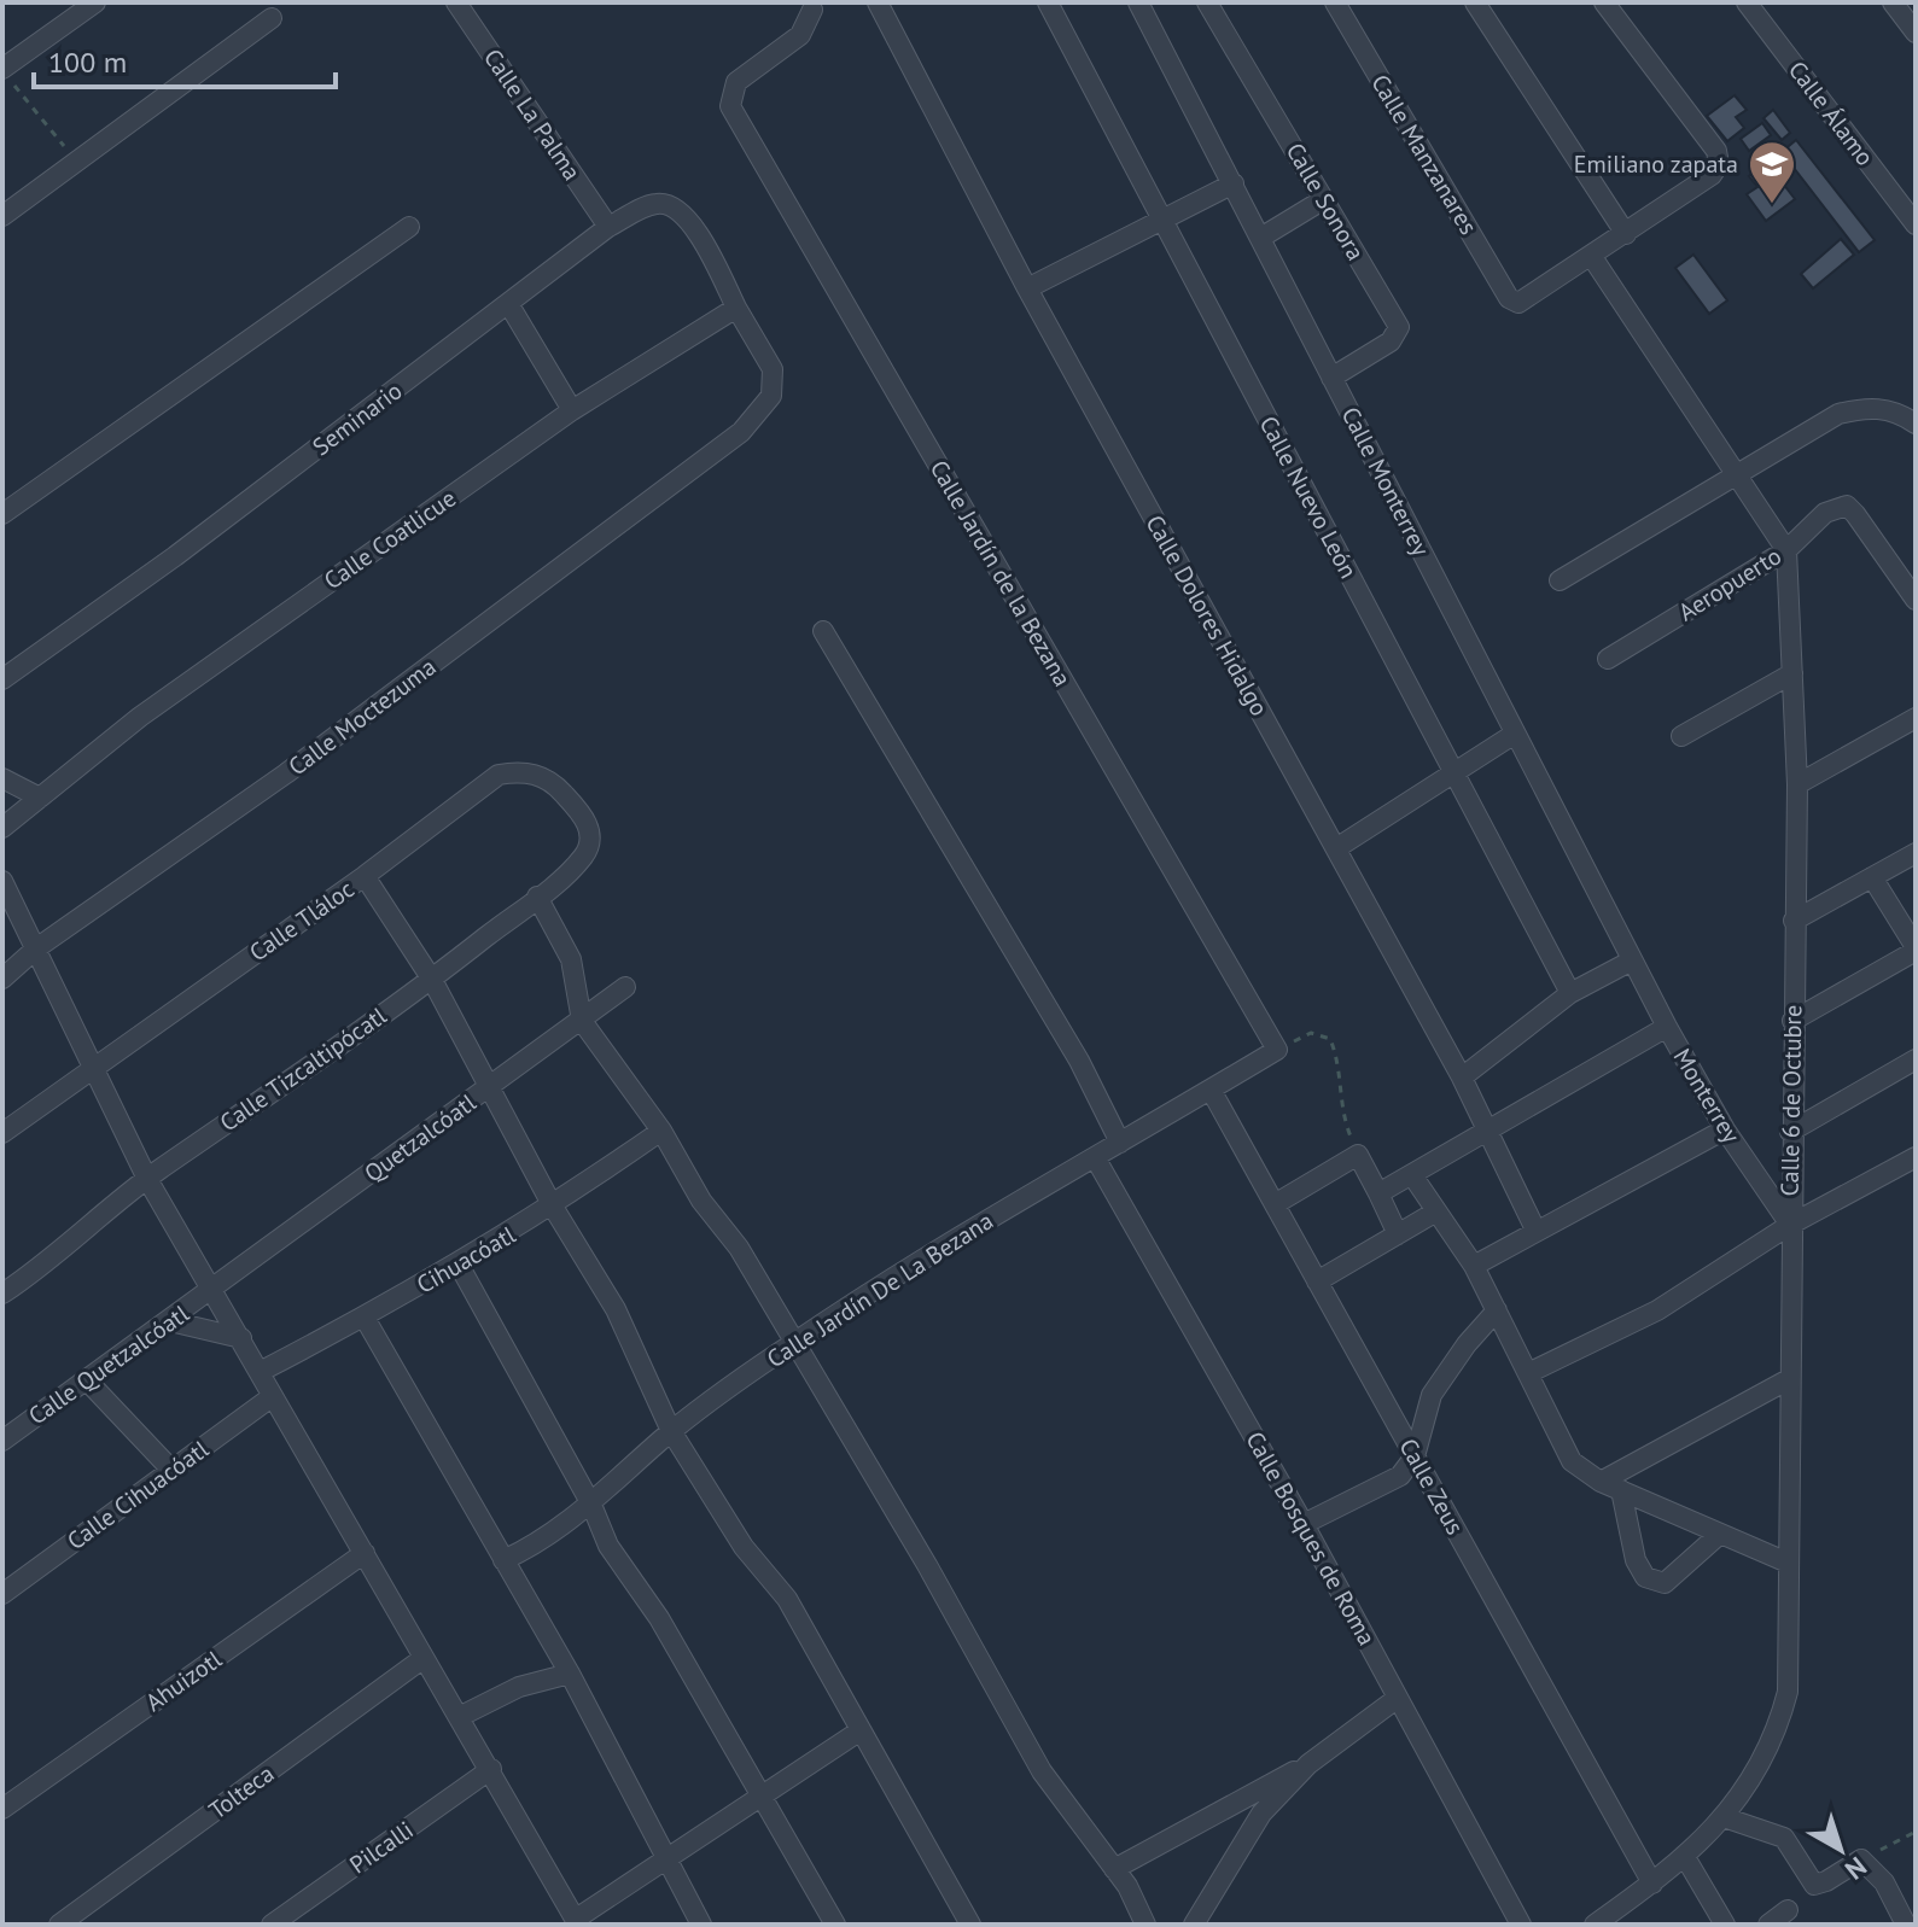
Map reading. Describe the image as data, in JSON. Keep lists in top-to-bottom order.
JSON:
{
  "streets": {
    "street": [
      "Calle Álamo",
      "Calle La Palma",
      "Calle Manzanares",
      "Calle Sonora",
      "Seminario",
      "Calle Monterrey",
      "Calle Nuevo León",
      "Calle Coatlicue",
      "Calle Jardín de la Bezana",
      "Aeropuerto",
      "Calle Dolores Hidalgo",
      "Calle Moctezuma",
      "Calle Tláloc",
      "Calle Tizcaltipócatl",
      "Monterrey",
      "Calle 6 de Octubre",
      "Quetzalcóatl",
      "Cihuacóatl",
      "Calle Jardín De La Bezana",
      "Calle Quetzalcóatl",
      "Calle Zeus",
      "Calle Cihuacóatl",
      "Calle Bosques de Roma",
      "Ahuizotl",
      "Tolteca",
      "Pilcalli"
    ]
  },
  "crossings": [
    ["Calle La Palma", "Seminario"],
    ["Calle Sonora", "Calle Monterrey"],
    ["Seminario", "Calle Coatlicue"],
    ["Seminario", "Calle Moctezuma"],
    ["Calle Monterrey", "Monterrey"],
    ["Calle Coatlicue", "Calle Moctezuma"],
    ["Calle Jardín de la Bezana", "Calle Jardín De La Bezana"],
    ["Aeropuerto", "Calle 6 de Octubre"],
    ["Calle Tláloc", "Calle Tizcaltipócatl"],
    ["Monterrey", "Calle 6 de Octubre"],
    ["Calle 6 de Octubre", "Calle Zeus"],
    ["Quetzalcóatl", "Calle Quetzalcóatl"],
    ["Calle Jardín De La Bezana", "Calle Zeus"],
    ["Calle Jardín De La Bezana", "Calle Bosques de Roma"]
  ],
  "places": {
    "school or university": ["Emiliano zapata"]
  },
  "scale_bar": "100 m",
  "north": "bottom right"
}
